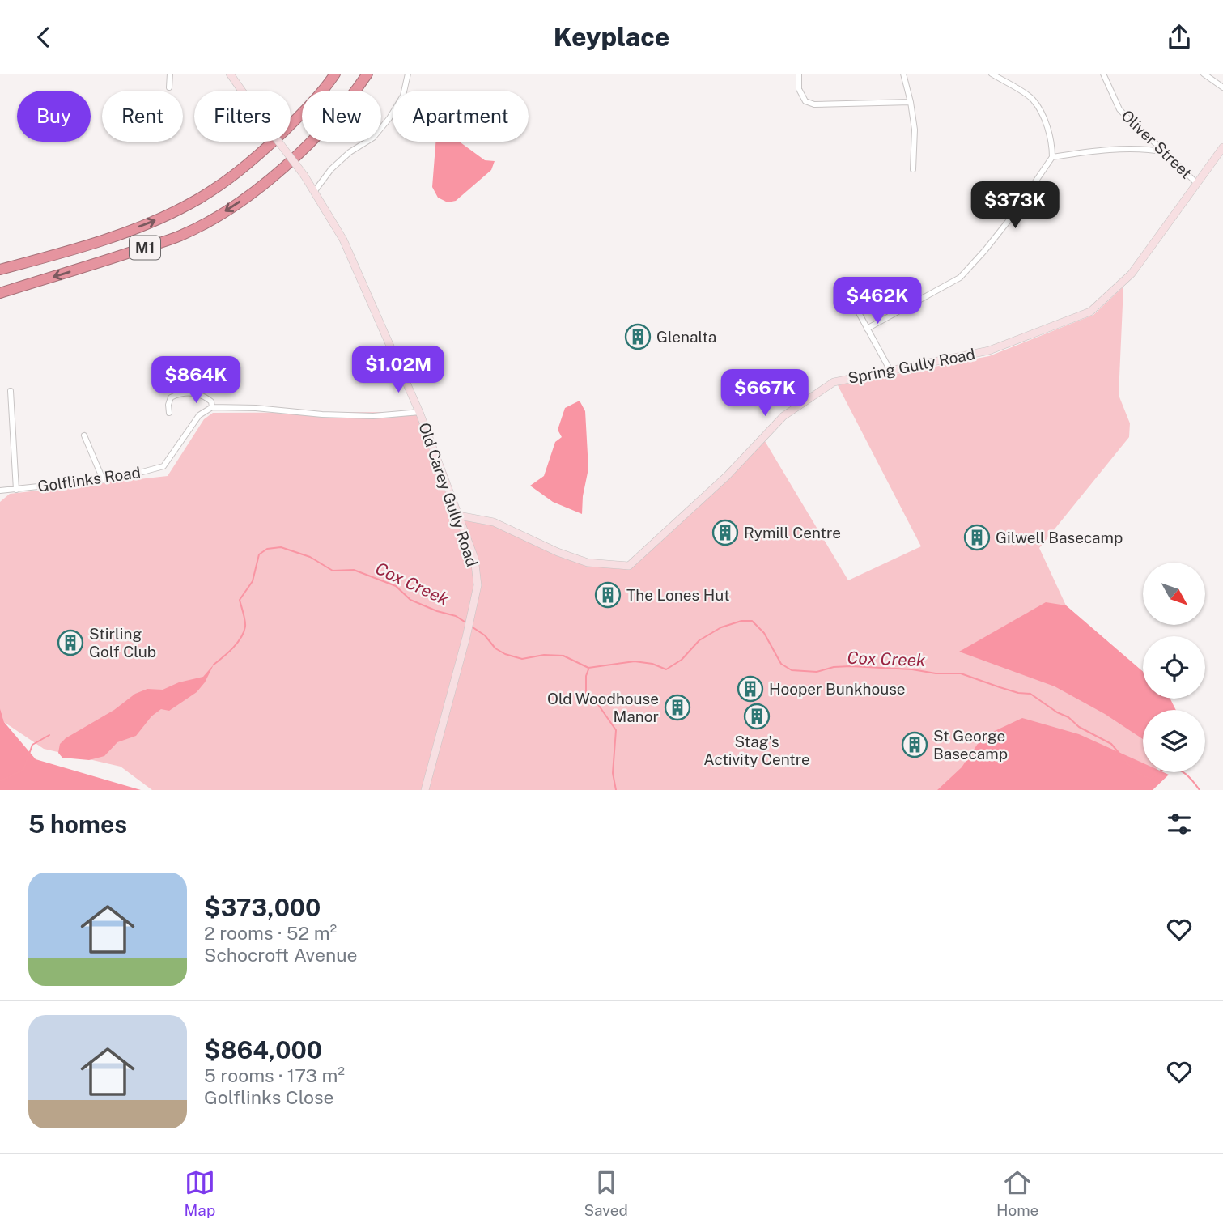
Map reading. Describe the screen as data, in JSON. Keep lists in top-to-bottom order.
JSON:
{
  "streets": {
    "highway": ["M1"],
    "main road": ["Spring Gully Road", "Old Carey Gully Road"],
    "street": ["Oliver Street", "Golflinks Road"]
  },
  "crossings": [
    ["Oliver Street", "Spring Gully Road"],
    ["Spring Gully Road", "Old Carey Gully Road"]
  ],
  "water": ["Cox Creek"],
  "places": {
    "building": [
      "Glenalta",
      "Rymill Centre",
      "Gilwell Basecamp",
      "The Lones Hut",
      "Stirling Golf Club",
      "Hooper Bunkhouse",
      "Old Woodhouse Manor",
      "Stag's Activity Centre",
      "St George Basecamp"
    ]
  },
  "north": "bottom right",
  "page": {
    "header": "Keyplace",
    "chip": [
      "Buy",
      "Rent",
      "Filters",
      "New",
      "Apartment"
    ],
    "price": [
      "$373K",
      "$462K",
      "$1.02M",
      "$864K",
      "$667K"
    ],
    "heading": "5 homes",
    "list": [
      {
        "name": "$373,000",
        "note": "2 rooms · 52 m² · Schocroft Avenue"
      },
      {
        "name": "$864,000",
        "note": "5 rooms · 173 m² · Golflinks Close"
      }
    ],
    "tabs": ["Map", "Saved", "Home"]
  }
}
